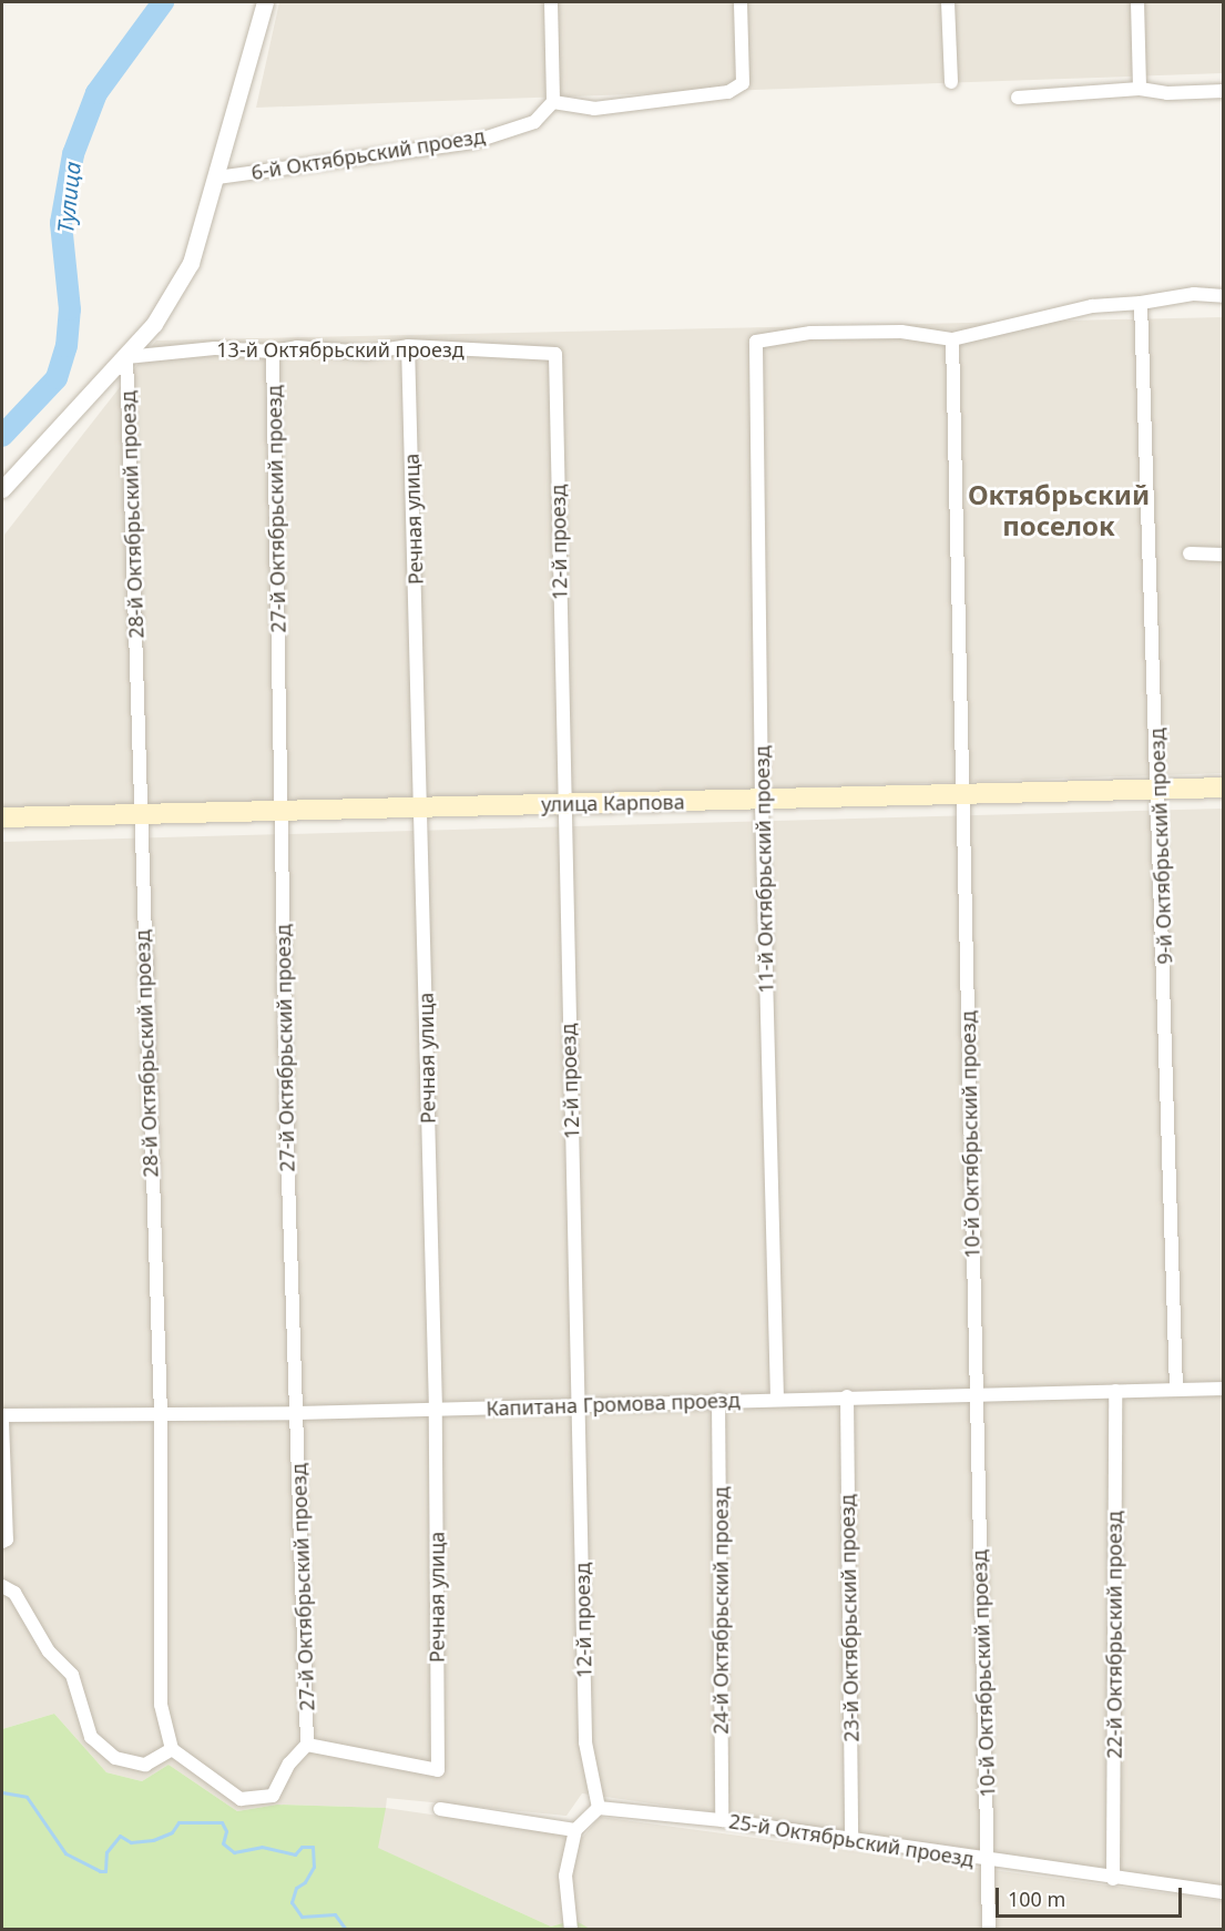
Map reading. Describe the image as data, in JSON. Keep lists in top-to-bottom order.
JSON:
{
  "streets": {
    "main road": ["улица Карпова"],
    "street": [
      "6-й Октябрьский проезд",
      "13-й Октябрьский проезд",
      "27-й Октябрьский проезд",
      "28-й Октябрьский проезд",
      "Речная улица",
      "12-й проезд",
      "9-й Октябрьский проезд",
      "11-й Октябрьский проезд",
      "10-й Октябрьский проезд",
      "Капитана Громова проезд",
      "24-й Октябрьский проезд",
      "23-й Октябрьский проезд",
      "22-й Октябрьский проезд",
      "25-й Октябрьский проезд"
    ]
  },
  "crossings": [
    ["13-й Октябрьский проезд", "27-й Октябрьский проезд"],
    ["13-й Октябрьский проезд", "28-й Октябрьский проезд"],
    ["13-й Октябрьский проезд", "Речная улица"],
    ["13-й Октябрьский проезд", "12-й проезд"],
    ["27-й Октябрьский проезд", "Речная улица"],
    ["27-й Октябрьский проезд", "улица Карпова"],
    ["27-й Октябрьский проезд", "Капитана Громова проезд"],
    ["28-й Октябрьский проезд", "улица Карпова"],
    ["28-й Октябрьский проезд", "Капитана Громова проезд"],
    ["Речная улица", "улица Карпова"],
    ["Речная улица", "Капитана Громова проезд"],
    ["12-й проезд", "улица Карпова"],
    ["12-й проезд", "Капитана Громова проезд"],
    ["12-й проезд", "25-й Октябрьский проезд"],
    ["улица Карпова", "9-й Октябрьский проезд"],
    ["улица Карпова", "11-й Октябрьский проезд"],
    ["улица Карпова", "10-й Октябрьский проезд"],
    ["9-й Октябрьский проезд", "Капитана Громова проезд"],
    ["11-й Октябрьский проезд", "10-й Октябрьский проезд"],
    ["11-й Октябрьский проезд", "Капитана Громова проезд"],
    ["10-й Октябрьский проезд", "Капитана Громова проезд"],
    ["10-й Октябрьский проезд", "25-й Октябрьский проезд"],
    ["Капитана Громова проезд", "24-й Октябрьский проезд"],
    ["Капитана Громова проезд", "23-й Октябрьский проезд"],
    ["Капитана Громова проезд", "22-й Октябрьский проезд"],
    ["24-й Октябрьский проезд", "25-й Октябрьский проезд"],
    ["23-й Октябрьский проезд", "25-й Октябрьский проезд"],
    ["22-й Октябрьский проезд", "25-й Октябрьский проезд"]
  ],
  "districts": ["Октябрьский поселок"],
  "water": ["Тулица"],
  "scale_bar": "100 m"
}
